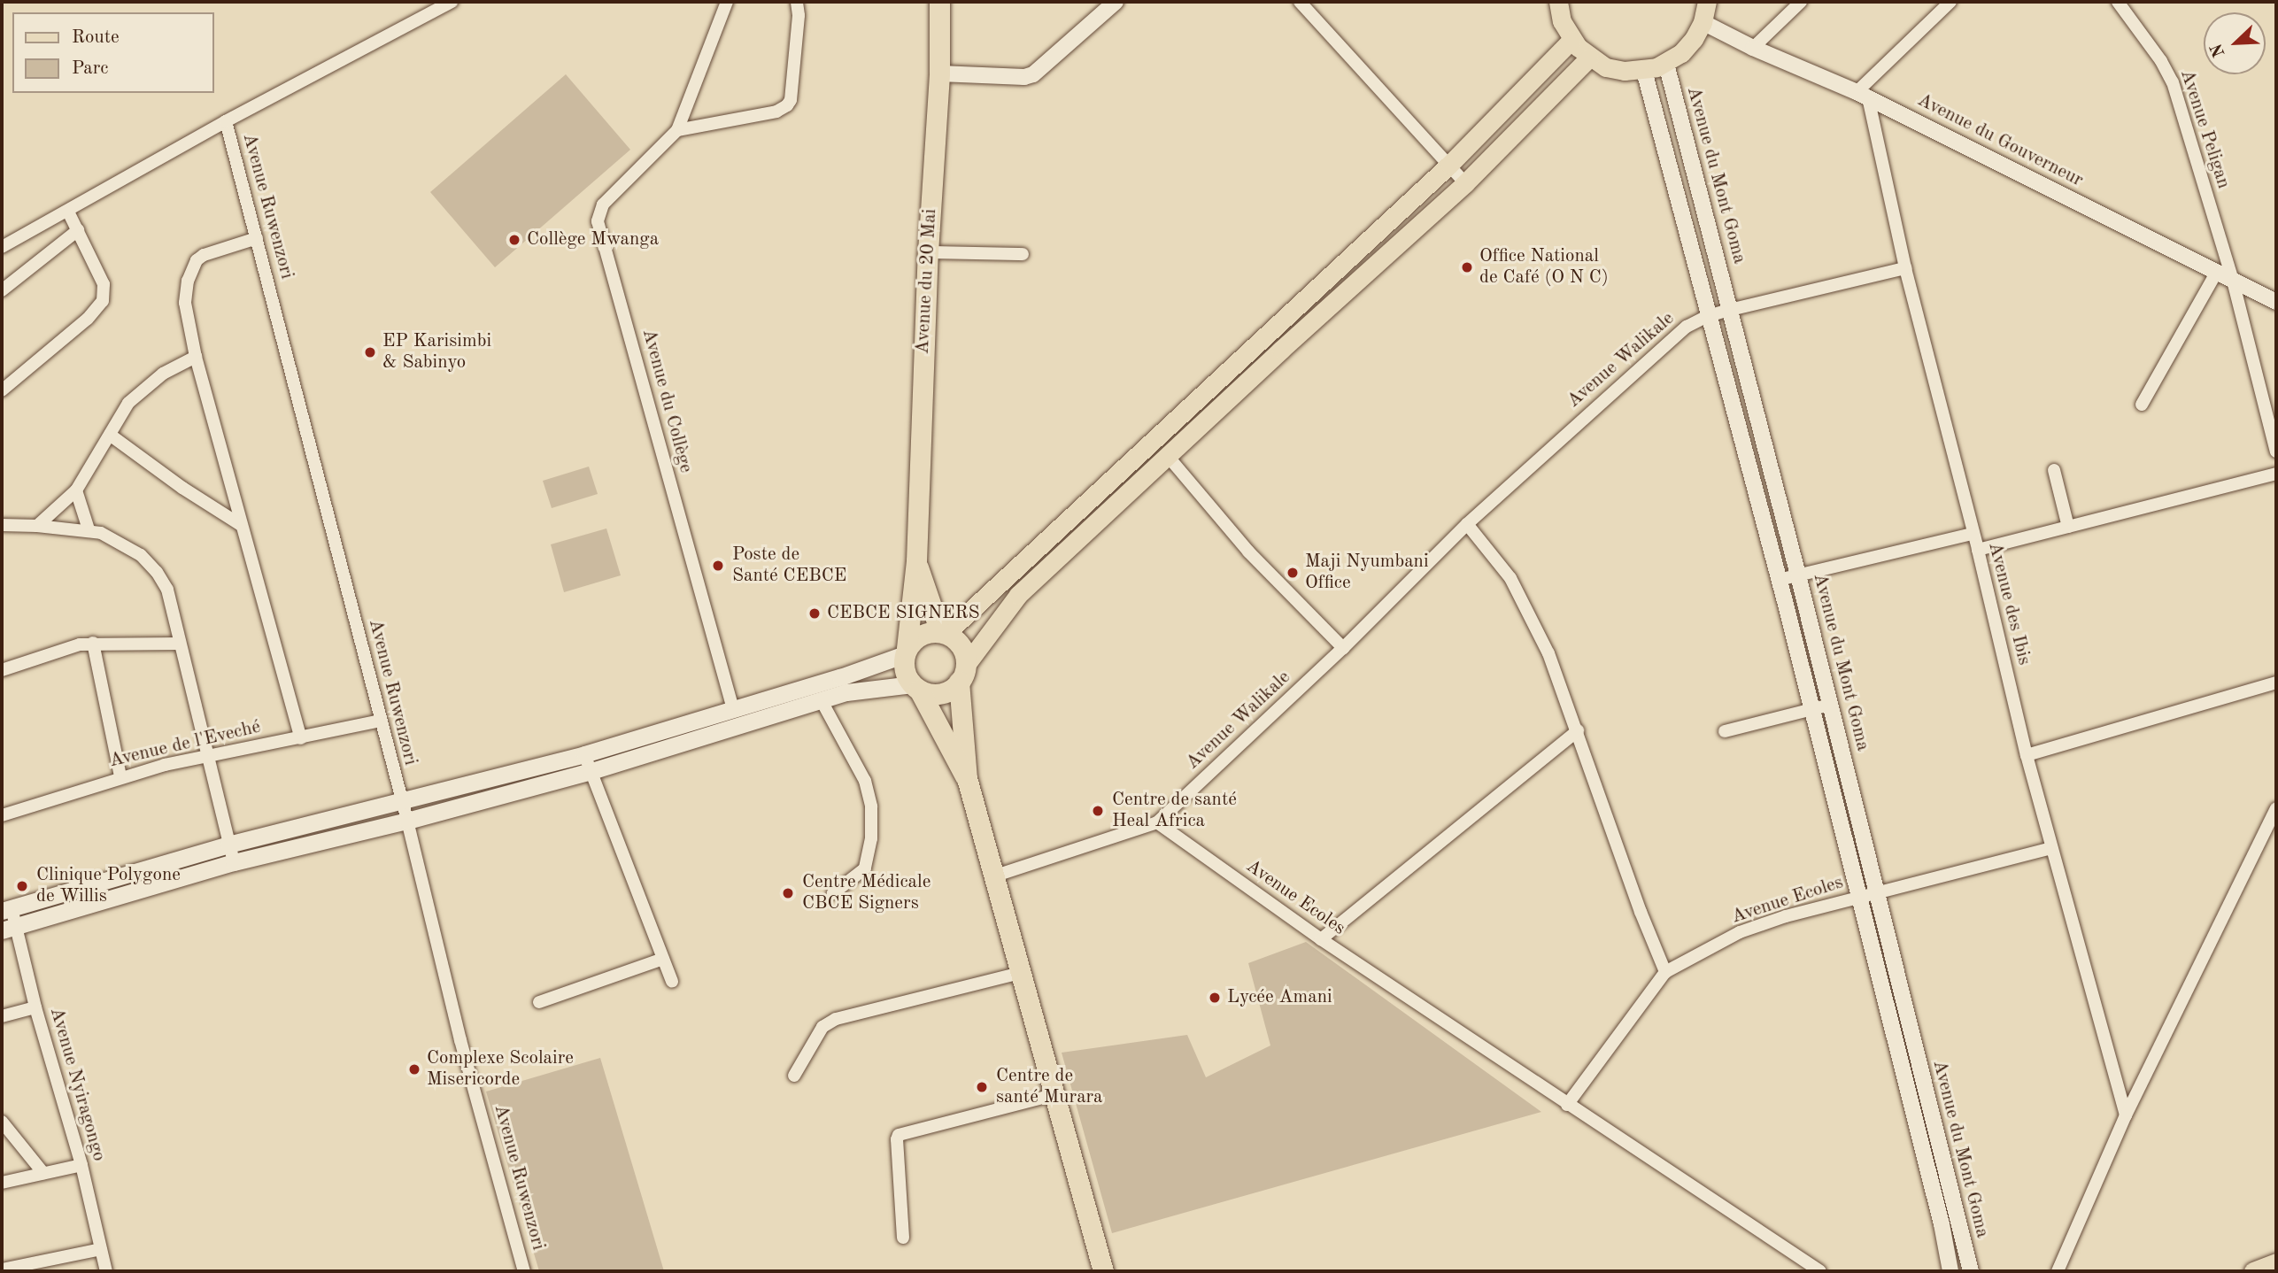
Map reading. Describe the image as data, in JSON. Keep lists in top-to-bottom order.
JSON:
{
  "streets": {
    "highway": ["Avenue du 20 Mai"],
    "street": [
      "Avenue Peligan",
      "Avenue du Gouverneur",
      "Avenue du Mont Goma",
      "Avenue Ruwenzori",
      "Avenue Walikale",
      "Avenue du Collège",
      "Avenue des Ibis",
      "Avenue de l'Eveché",
      "Avenue Ecoles",
      "Avenue Nyiragongo"
    ]
  },
  "crossings": [
    ["Avenue Peligan", "Avenue du Gouverneur"],
    ["Avenue du Gouverneur", "Avenue des Ibis"],
    ["Avenue du Mont Goma", "Avenue Walikale"],
    ["Avenue du Mont Goma", "Avenue Ecoles"],
    ["Avenue Ruwenzori", "Avenue de l'Eveché"],
    ["Avenue Walikale", "Avenue des Ibis"],
    ["Avenue Walikale", "Avenue Ecoles"],
    ["Avenue des Ibis", "Avenue Ecoles"]
  ],
  "places": [
    "Collège Mwanga",
    "Office National de Café (O N C)",
    "EP Karisimbi & Sabinyo",
    "Poste de Santé CEBCE",
    "Maji Nyumbani Office",
    "CEBCE SIGNERS",
    "Centre de santé Heal Africa",
    "Clinique Polygone de Willis",
    "Centre Médicale CBCE Signers",
    "Lycée Amani",
    "Complexe Scolaire Misericorde",
    "Centre de santé Murara"
  ],
  "legend": ["Route", "Parc"],
  "north": "bottom left"
}
